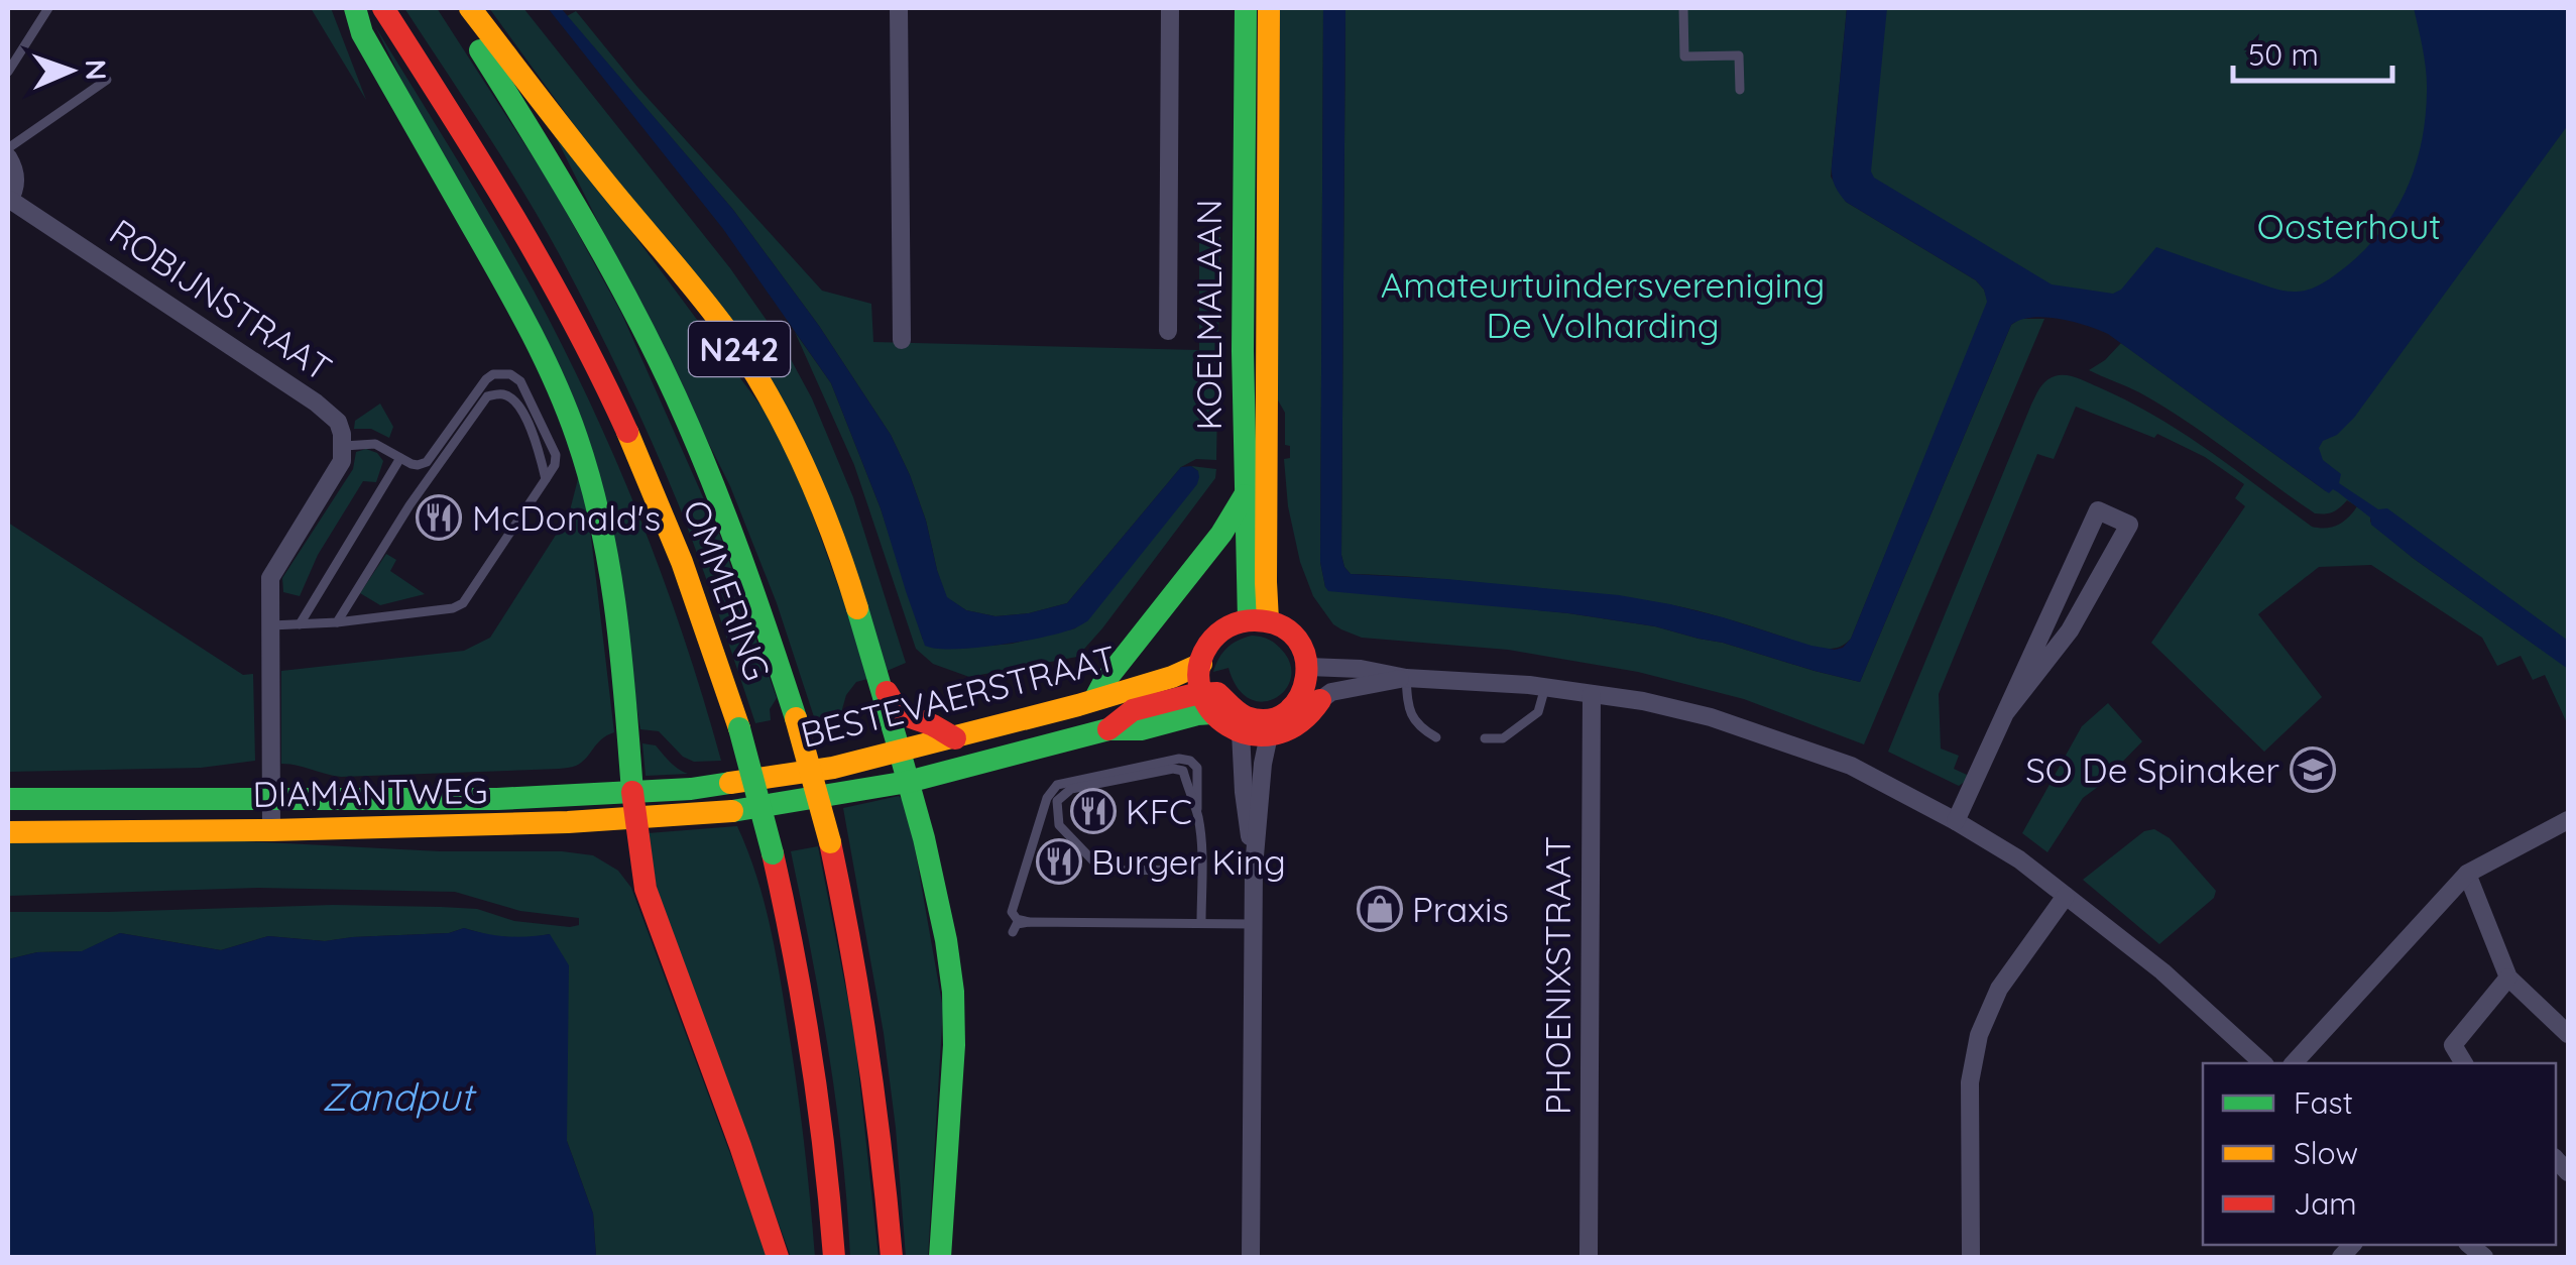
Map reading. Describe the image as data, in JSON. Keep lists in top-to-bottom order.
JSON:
{
  "streets": {
    "main road": [
      "KOELMALAAN",
      "N242",
      "OMMERING",
      "BESTEVAERSTRAAT",
      "DIAMANTWEG"
    ],
    "street": ["ROBIJNSTRAAT", "PHOENIXSTRAAT"]
  },
  "crossings": [
    ["KOELMALAAN", "BESTEVAERSTRAAT"],
    ["N242", "BESTEVAERSTRAAT"],
    ["BESTEVAERSTRAAT", "DIAMANTWEG"]
  ],
  "water": ["Zandput"],
  "parks": ["Oosterhout", "Amateurtuindersvereniging De Volharding"],
  "places": {
    "restaurant": ["McDonald's", "KFC", "Burger King"],
    "school or university": ["SO De Spinaker"],
    "shop": ["Praxis"]
  },
  "legend": ["Fast", "Slow", "Jam"],
  "scale_bar": "50 m",
  "north": "right"
}
